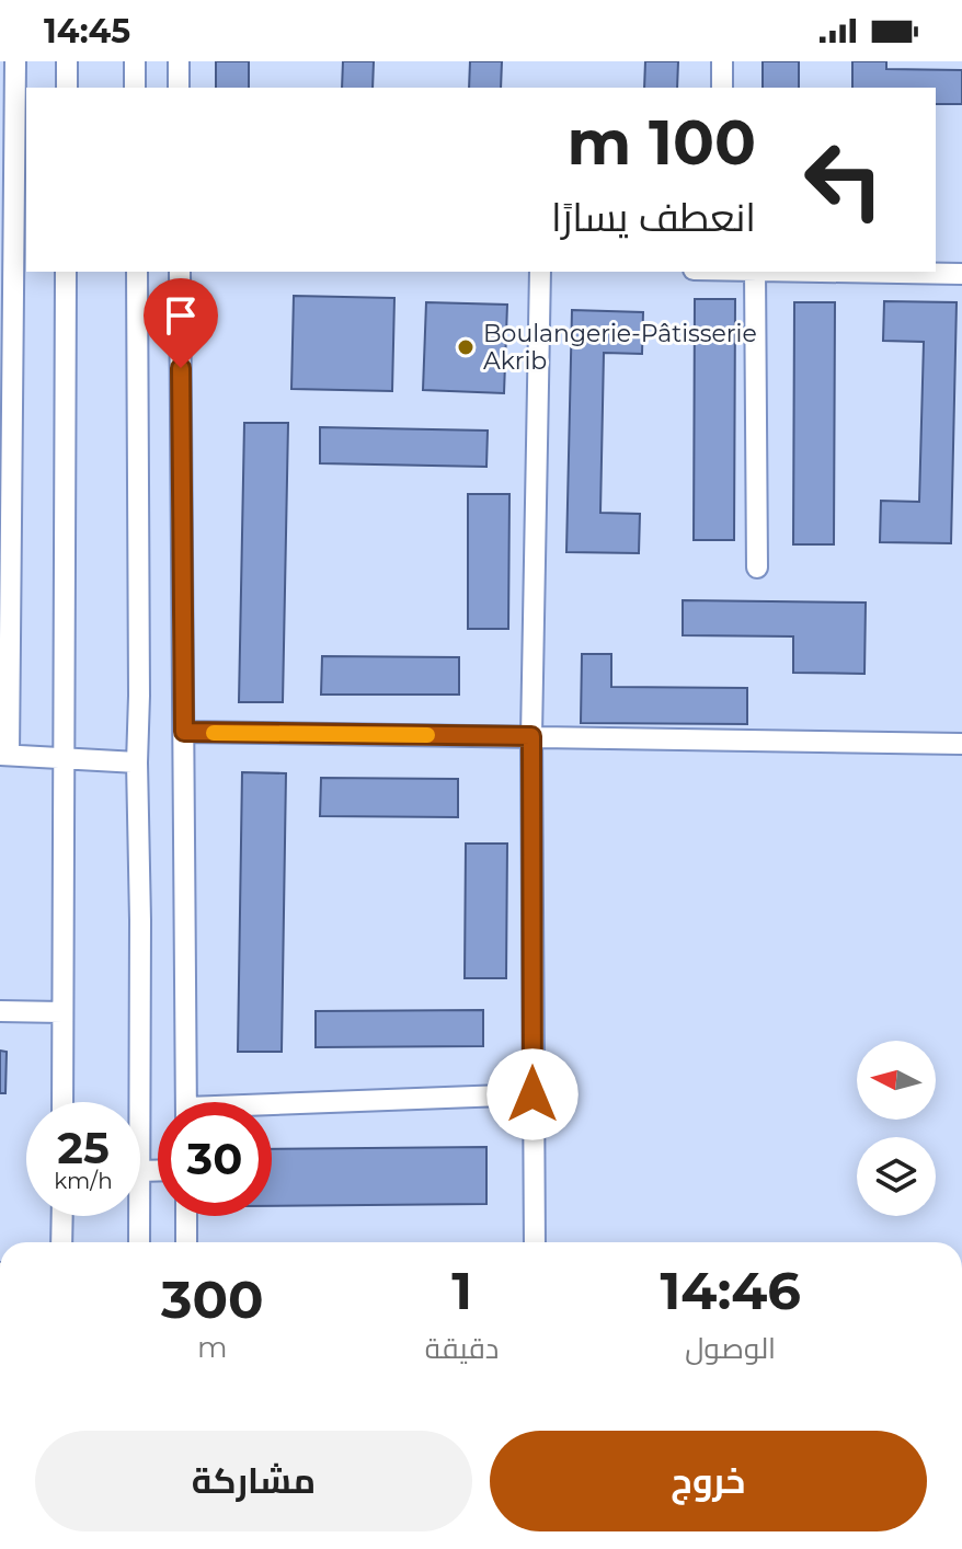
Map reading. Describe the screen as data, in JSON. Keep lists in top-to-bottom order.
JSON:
{
  "places": ["Boulangerie-Pâtisserie Akrib"],
  "north": "left",
  "page": {
    "status": "14:45",
    "turn": ["100 m", "انعطف يسارًا"],
    "speed": "25 km/h",
    "limit": "30",
    "eta": [
      "14:46",
      "الوصول",
      "1",
      "دقيقة",
      "300",
      "m"
    ],
    "buttons": ["خروج", "مشاركة"]
  }
}
